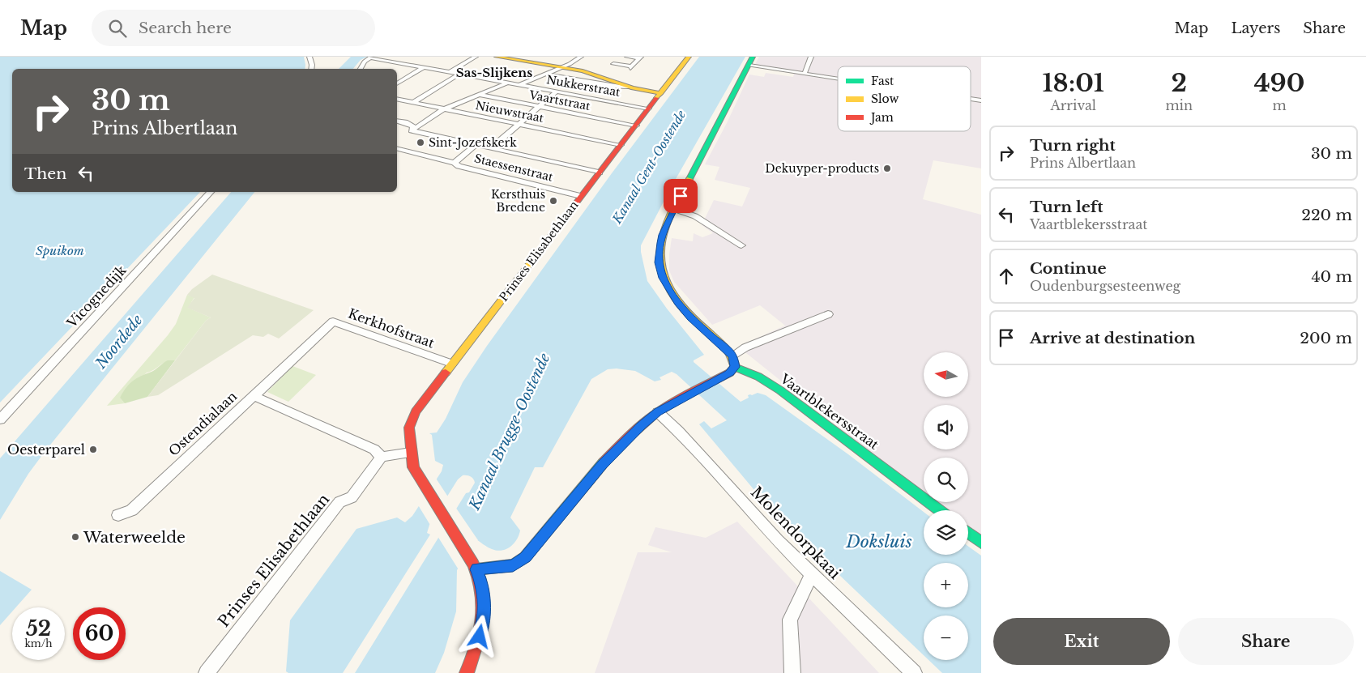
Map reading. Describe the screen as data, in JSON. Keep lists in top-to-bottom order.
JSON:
{
  "streets": {
    "main road": ["Prinses Elisabethlaan", "Vaartblekersstraat"],
    "street": [
      "Nukkerstraat",
      "Vaartstraat",
      "Nieuwstraat",
      "Staessenstraat",
      "Vicognedijk",
      "Kerkhofstraat",
      "Ostendialaan",
      "Molendorpkaai"
    ]
  },
  "crossings": [
    ["Nukkerstraat", "Prinses Elisabethlaan"],
    ["Vaartstraat", "Prinses Elisabethlaan"],
    ["Nieuwstraat", "Prinses Elisabethlaan"],
    ["Staessenstraat", "Prinses Elisabethlaan"],
    ["Prinses Elisabethlaan", "Kerkhofstraat"],
    ["Prinses Elisabethlaan", "Ostendialaan"],
    ["Kerkhofstraat", "Ostendialaan"]
  ],
  "districts": ["Sas-Slijkens"],
  "water": [
    "Kanaal Gent-Oostende",
    "Spuikom",
    "Noordede",
    "Kanaal Brugge-Oostende",
    "Doksluis"
  ],
  "places": [
    "Sint-Jozefskerk",
    "Dekuyper-products",
    "Kersthuis Bredene",
    "Oesterparel",
    "Waterweelde"
  ],
  "legend": ["Fast", "Slow", "Jam"],
  "north": "left",
  "page": {
    "header": "Map",
    "search": "Search here",
    "nav": ["Map", "Layers", "Share"],
    "eta": [
      "18:01",
      "Arrival",
      "2",
      "min",
      "490",
      "m"
    ],
    "turn": ["30 m", "Prins Albertlaan"],
    "list": [
      {
        "name": "Turn right",
        "note": "Prins Albertlaan",
        "value": "30 m"
      },
      {
        "name": "Turn left",
        "note": "Vaartblekersstraat",
        "value": "220 m"
      },
      {
        "name": "Continue",
        "note": "Oudenburgsesteenweg",
        "value": "40 m"
      },
      {
        "name": "Arrive at destination",
        "value": "200 m"
      }
    ],
    "then": "Then",
    "map_buttons": ["+", "−"],
    "speed": "52 km/h",
    "limit": "60",
    "buttons": ["Exit", "Share"]
  }
}
